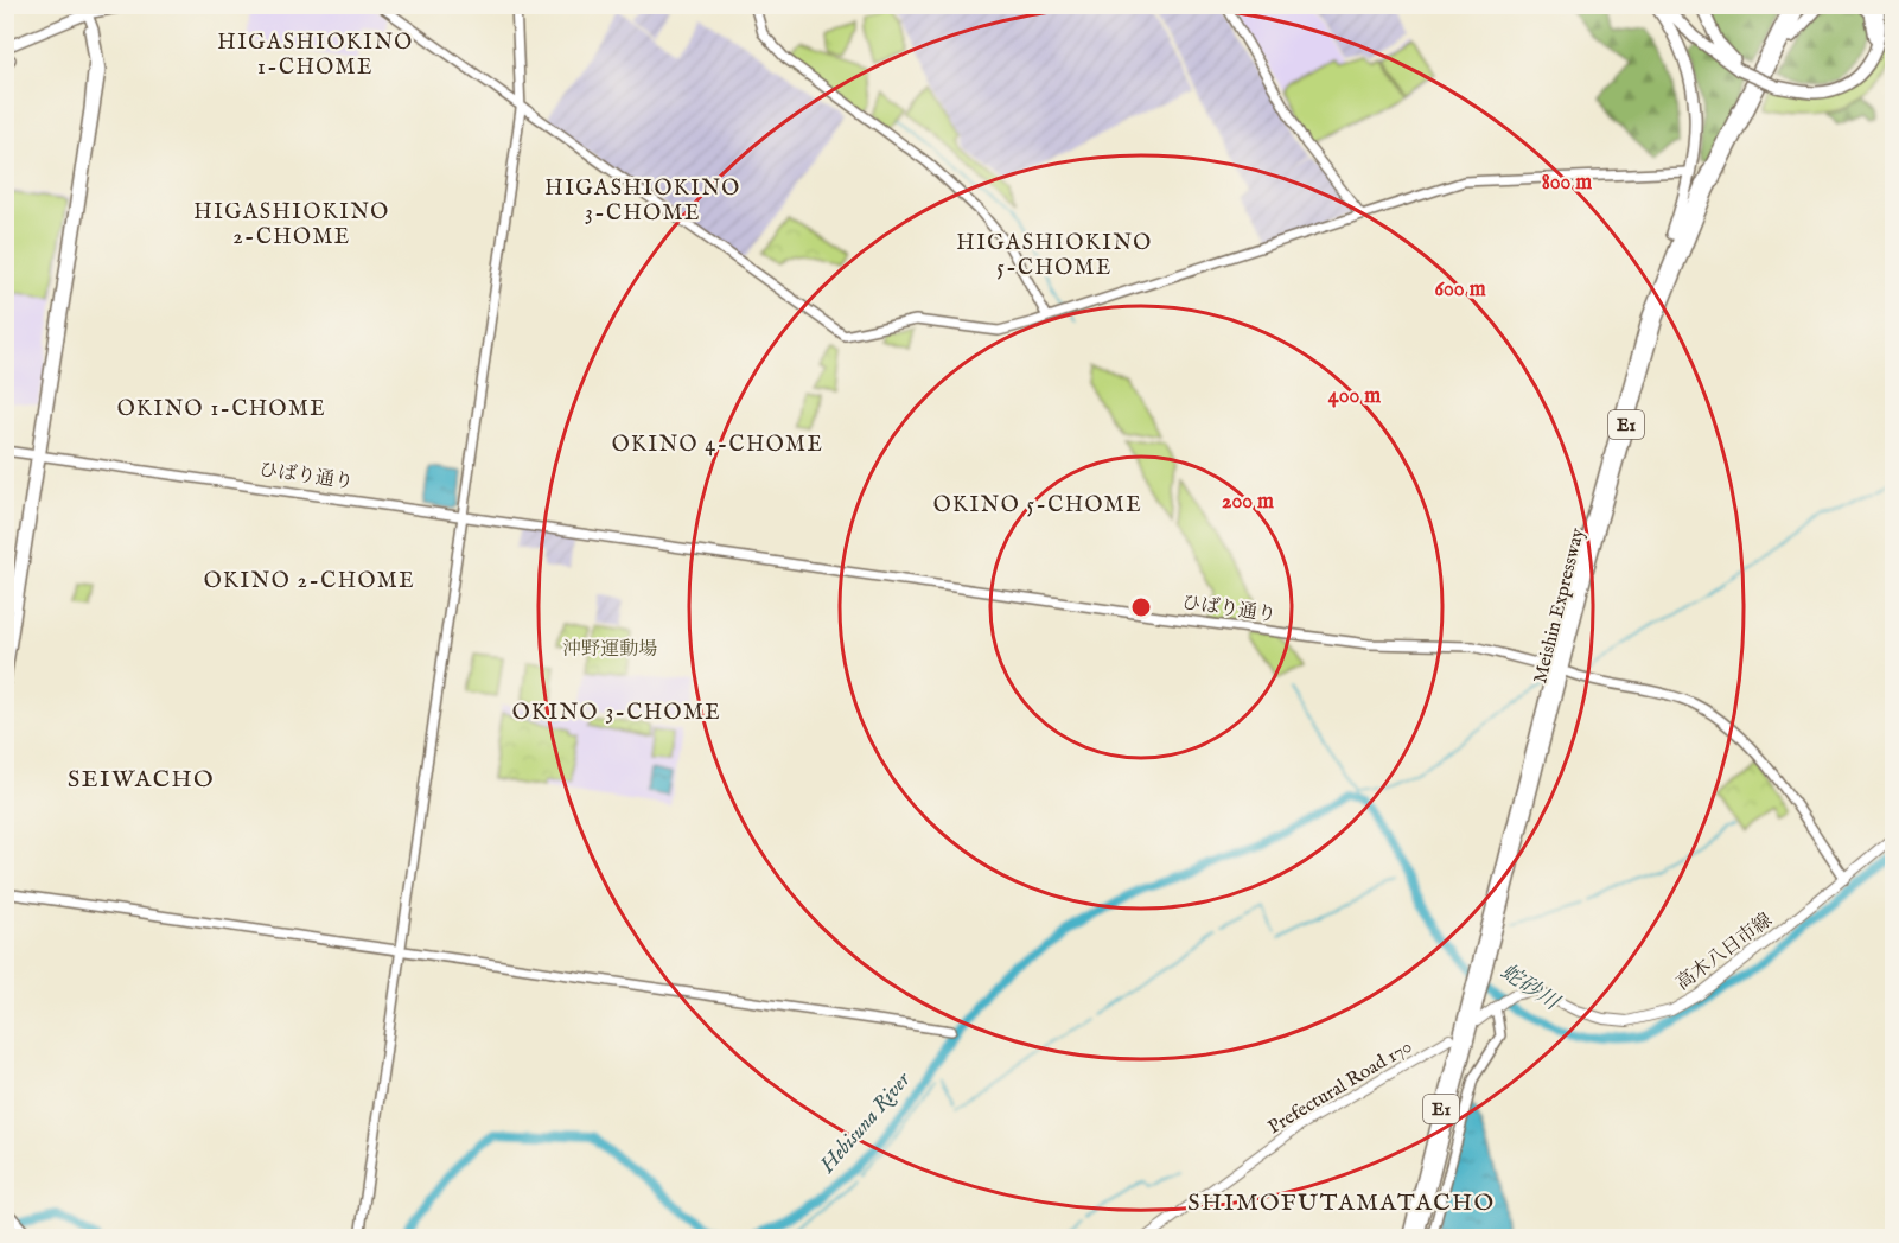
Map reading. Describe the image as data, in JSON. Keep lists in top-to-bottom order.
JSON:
{
  "streets": {
    "highway": ["E1", "Meishin Expressway"],
    "main road": ["高木八日市線", "Prefectural Road 170"],
    "street": ["ひばり通り"]
  },
  "districts": [
    "HIGASHIOKINO 1-CHOME",
    "HIGASHIOKINO 3-CHOME",
    "HIGASHIOKINO 2-CHOME",
    "HIGASHIOKINO 5-CHOME",
    "OKINO 1-CHOME",
    "OKINO 4-CHOME",
    "OKINO 5-CHOME",
    "OKINO 2-CHOME",
    "OKINO 3-CHOME",
    "SEIWACHO",
    "SHIMOFUTAMATACHO"
  ],
  "water": ["蛇砂川", "Hebisuna River"],
  "parks": ["沖野運動場"],
  "rings": [
    "800 m",
    "600 m",
    "400 m",
    "200 m"
  ]
}
